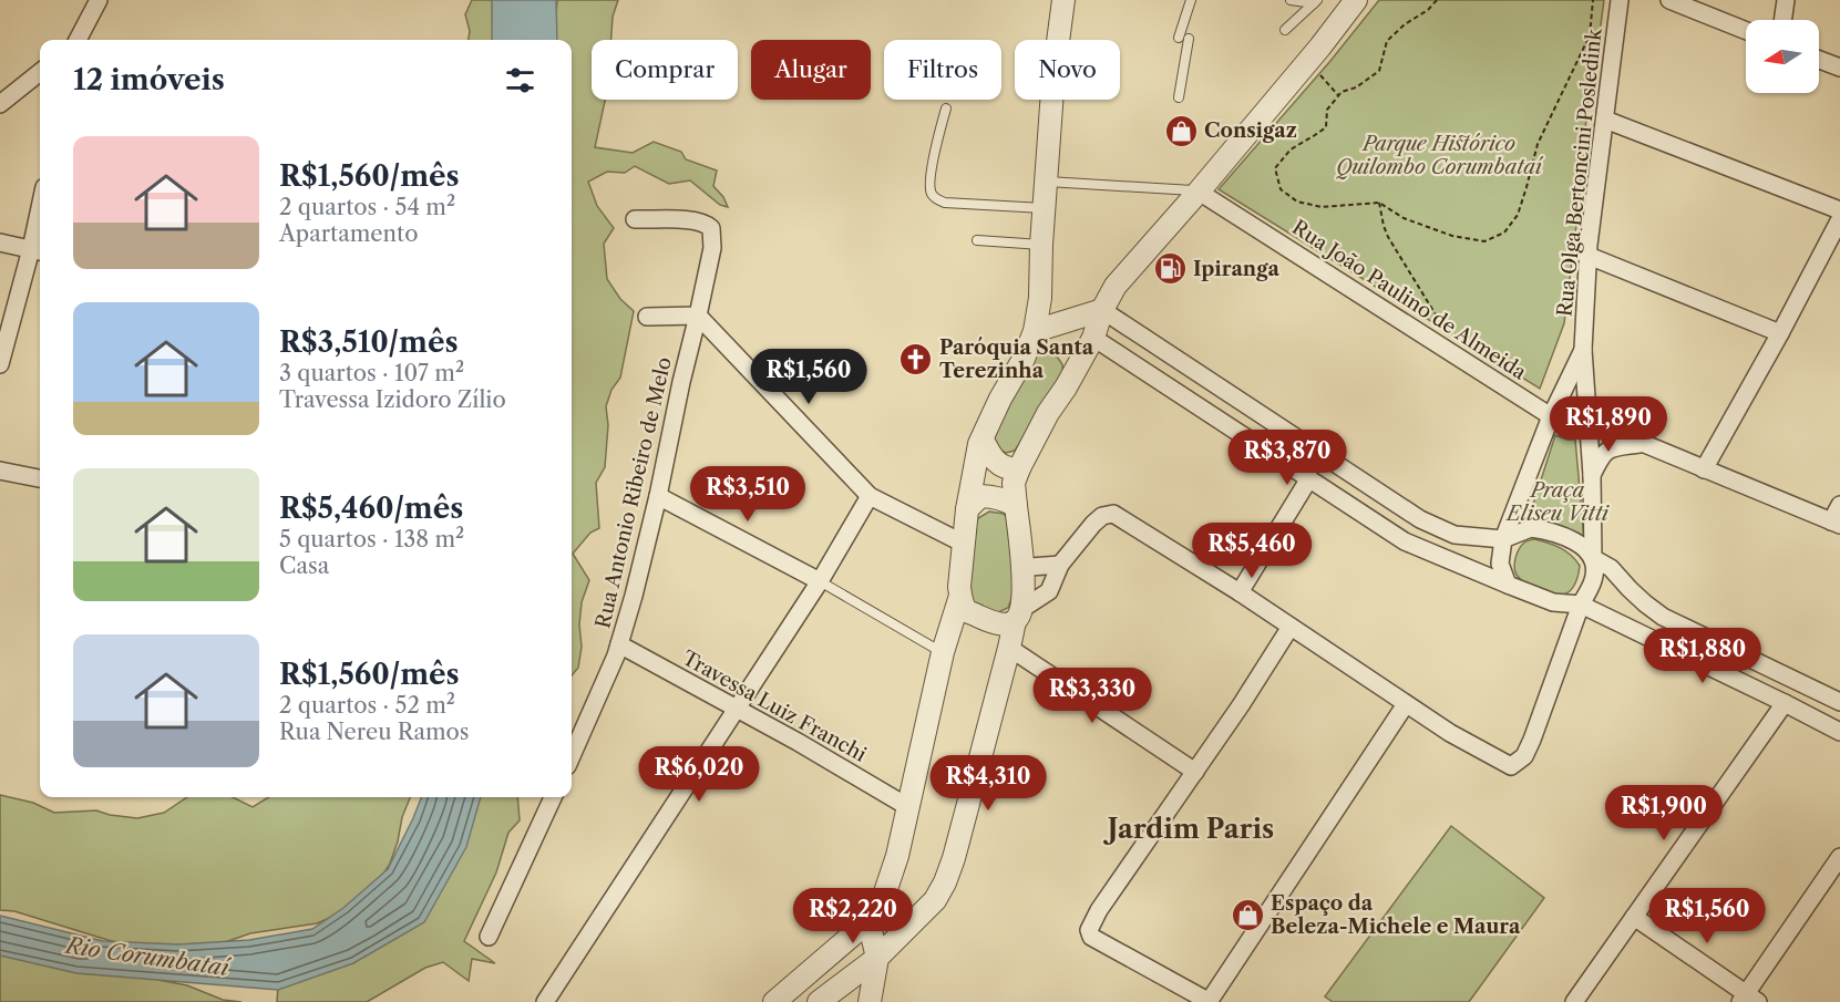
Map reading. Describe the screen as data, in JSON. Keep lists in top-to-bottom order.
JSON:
{
  "streets": {
    "street": [
      "Rua Olga Bertoncini Posledink",
      "Rua João Paulino de Almeida",
      "Rua Antonio Ribeiro de Melo",
      "Travessa Luiz Franchi"
    ]
  },
  "crossings": [
    ["Rua Antonio Ribeiro de Melo", "Travessa Luiz Franchi"]
  ],
  "districts": ["Jardim Paris"],
  "water": ["Rio Corumbataí"],
  "parks": ["Parque Histórico Quilombo Corumbataí", "Praça Eliseu Vitti"],
  "places": {
    "shop": ["Consigaz", "Espaço da Beleza-Michele e Maura"],
    "fuel station": ["Ipiranga"],
    "church": ["Paróquia Santa Terezinha"]
  },
  "north": "left",
  "page": {
    "chip": [
      "Comprar",
      "Alugar",
      "Filtros",
      "Novo"
    ],
    "heading": "12 imóveis",
    "list": [
      {
        "name": "R$1,560/mês",
        "note": "2 quartos · 54 m² · Apartamento"
      },
      {
        "name": "R$3,510/mês",
        "note": "3 quartos · 107 m² · Travessa Izidoro Zílio"
      },
      {
        "name": "R$5,460/mês",
        "note": "5 quartos · 138 m² · Casa"
      },
      {
        "name": "R$1,560/mês",
        "note": "2 quartos · 52 m² · Rua Nereu Ramos"
      }
    ],
    "price": [
      "R$1,560",
      "R$1,890",
      "R$3,870",
      "R$3,510",
      "R$5,460",
      "R$1,880",
      "R$3,330",
      "R$6,020",
      "R$4,310",
      "R$1,900",
      "R$2,220",
      "R$1,560"
    ]
  }
}
